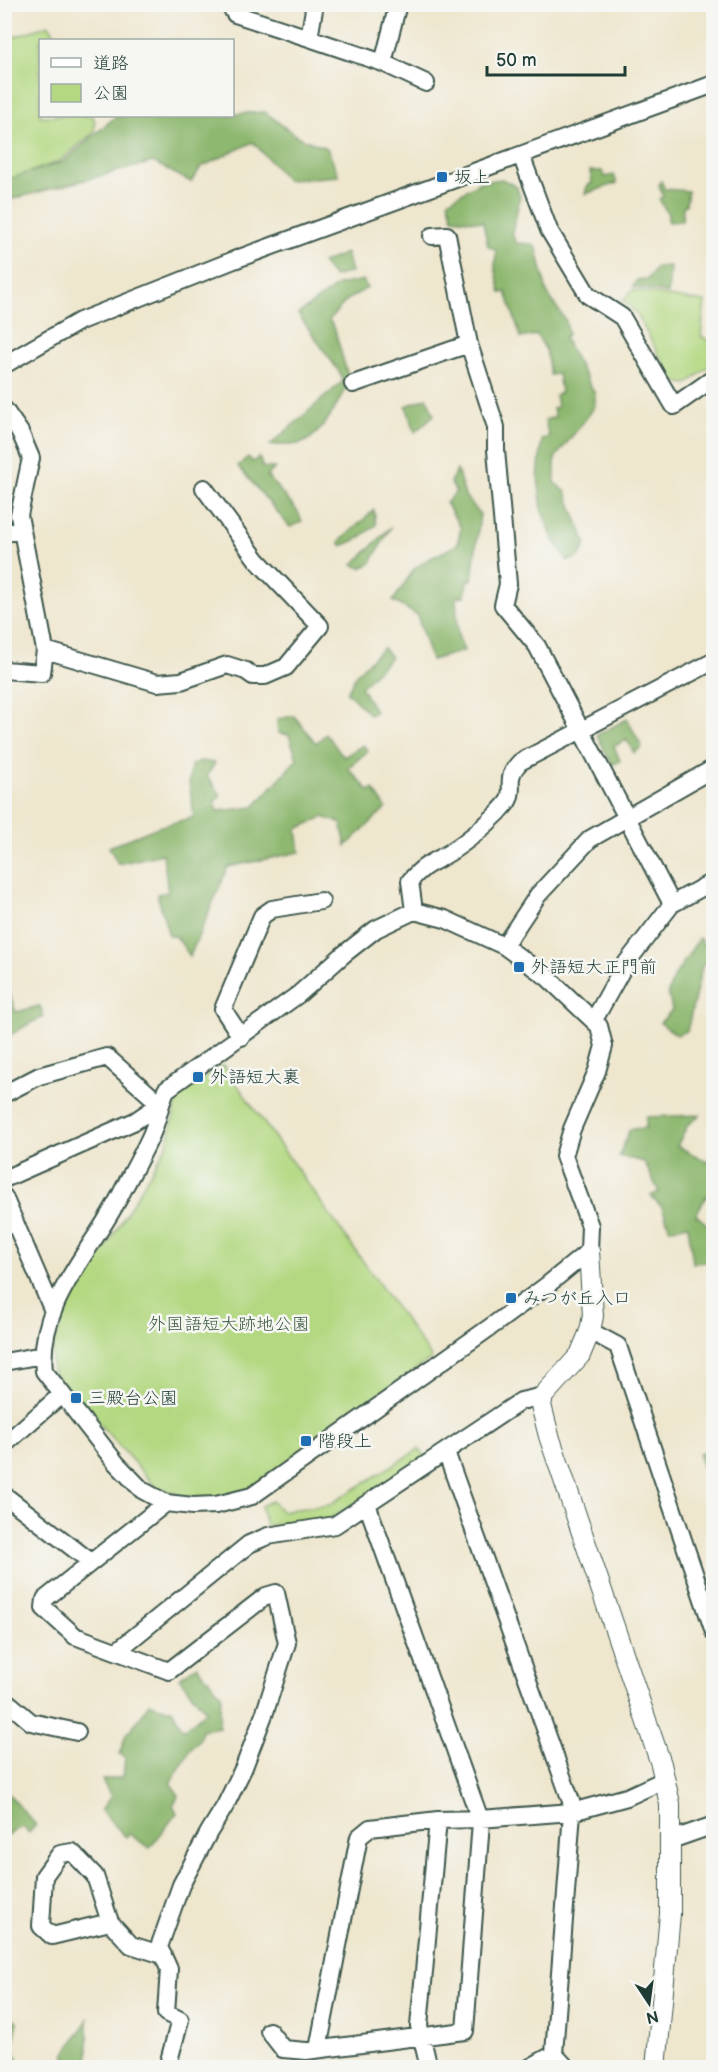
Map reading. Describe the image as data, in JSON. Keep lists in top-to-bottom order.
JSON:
{
  "parks": ["外国語短大跡地公園"],
  "places": {
    "transit": [
      "坂上",
      "外語短大正門前",
      "外語短大裏",
      "みつが丘入口",
      "三殿台公園",
      "階段上"
    ]
  },
  "legend": ["道路", "公園"],
  "scale_bar": "50 m",
  "north": "bottom"
}
